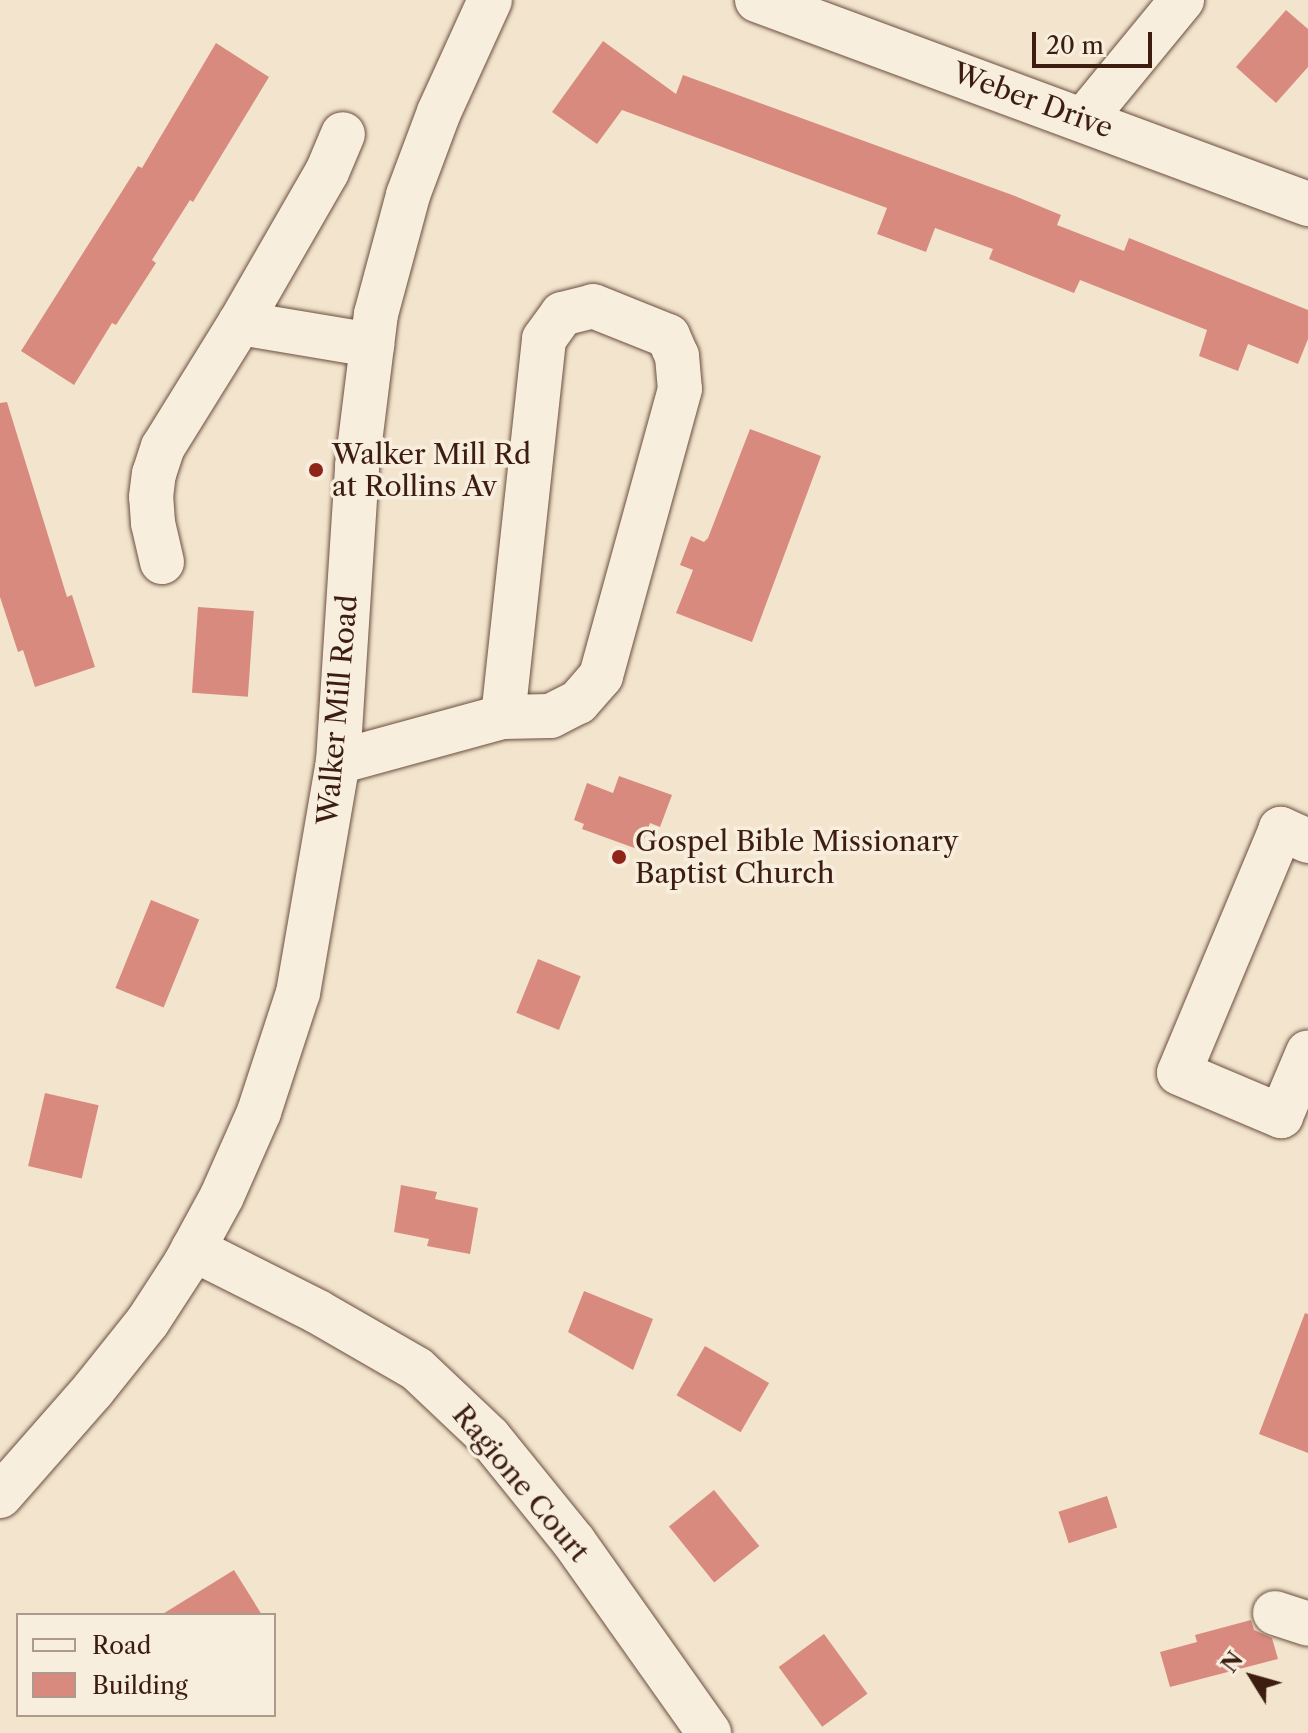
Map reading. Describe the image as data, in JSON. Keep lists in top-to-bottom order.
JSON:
{
  "streets": {
    "street": ["Weber Drive", "Walker Mill Road", "Ragione Court"]
  },
  "crossings": [
    ["Walker Mill Road", "Ragione Court"]
  ],
  "places": ["Walker Mill Rd at Rollins Av", "Gospel Bible Missionary Baptist Church"],
  "legend": ["Road", "Building"],
  "scale_bar": "20 m",
  "north": "top left"
}
